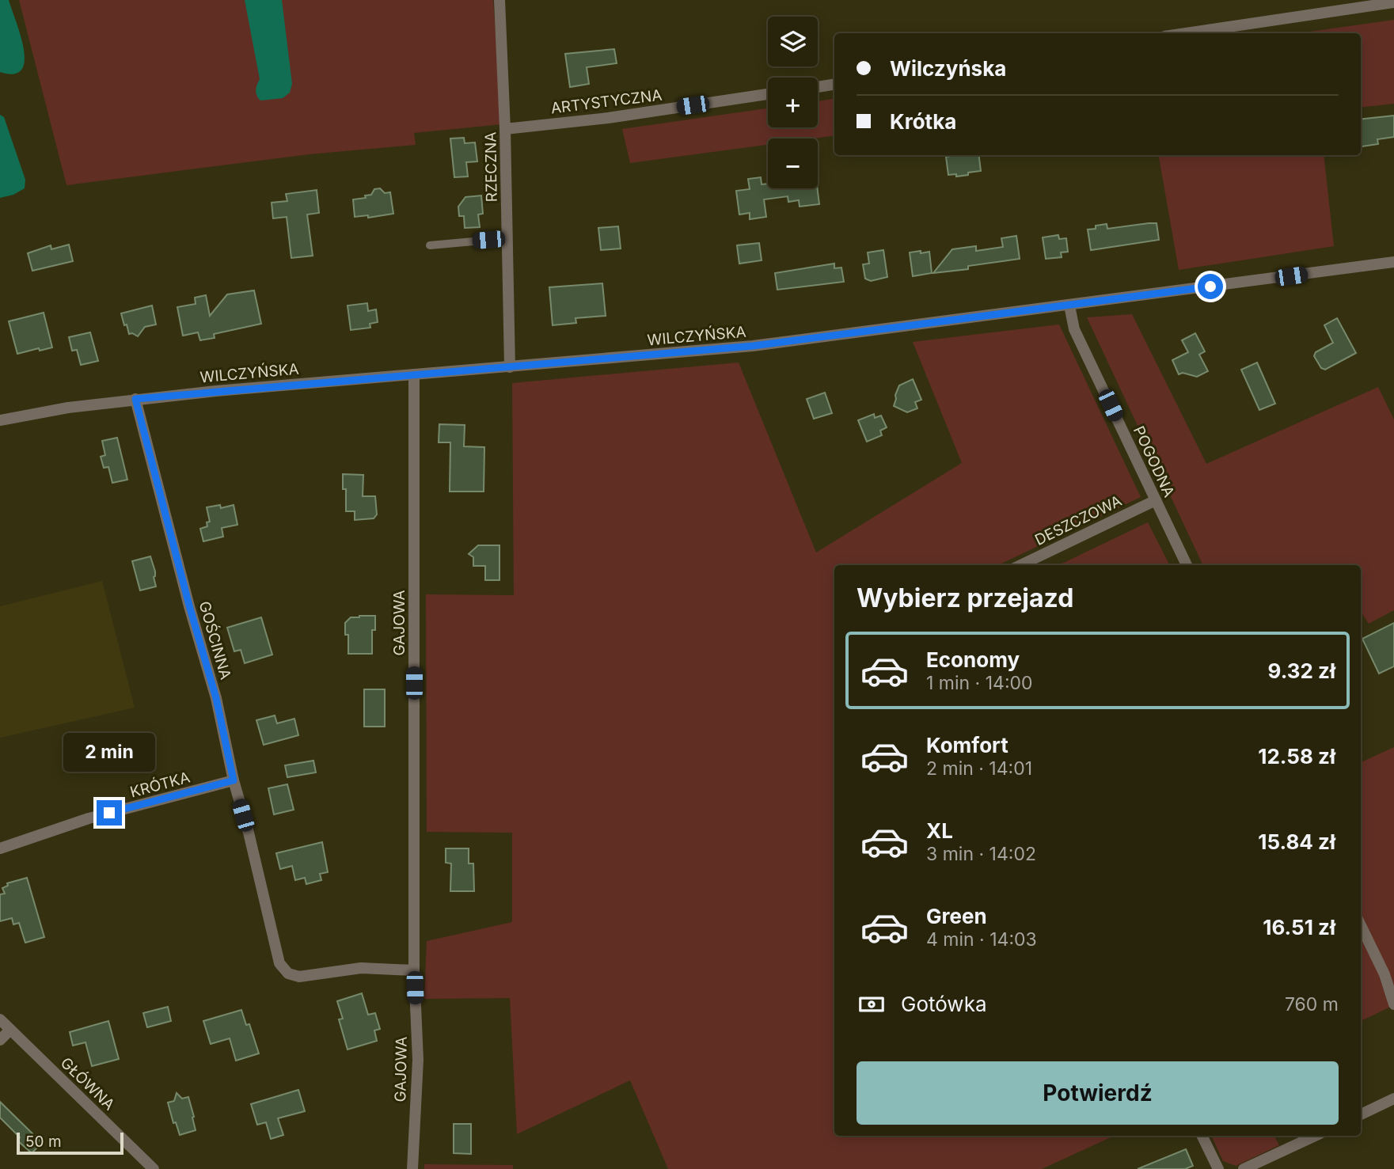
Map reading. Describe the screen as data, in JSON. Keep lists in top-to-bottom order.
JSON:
{
  "streets": {
    "street": [
      "ARTYSTYCZNA",
      "RZECZNA",
      "WILCZYŃSKA",
      "POGODNA",
      "DESZCZOWA",
      "GAJOWA",
      "GOŚCINNA",
      "KRÓTKA",
      "GŁÓWNA"
    ]
  },
  "crossings": [
    ["ARTYSTYCZNA", "RZECZNA"],
    ["RZECZNA", "WILCZYŃSKA"],
    ["WILCZYŃSKA", "POGODNA"],
    ["WILCZYŃSKA", "GAJOWA"],
    ["WILCZYŃSKA", "GOŚCINNA"],
    ["POGODNA", "DESZCZOWA"],
    ["GAJOWA", "GOŚCINNA"],
    ["GOŚCINNA", "KRÓTKA"]
  ],
  "scale_bar": "50 m",
  "page": {
    "map_buttons": ["+", "−"],
    "banner": ["Wilczyńska", "Krótka"],
    "heading": "Wybierz przejazd",
    "list": [
      {
        "name": "Economy",
        "note": "1 min · 14:00",
        "value": "9.32 zł"
      },
      {
        "name": "Komfort",
        "note": "2 min · 14:01",
        "value": "12.58 zł"
      },
      {
        "name": "XL",
        "note": "3 min · 14:02",
        "value": "15.84 zł"
      },
      {
        "name": "Green",
        "note": "4 min · 14:03",
        "value": "16.51 zł"
      }
    ],
    "bubble": "2 min",
    "pay": ["Gotówka", "760 m"],
    "buttons": "Potwierdź",
    "scale": "50 m"
  }
}
